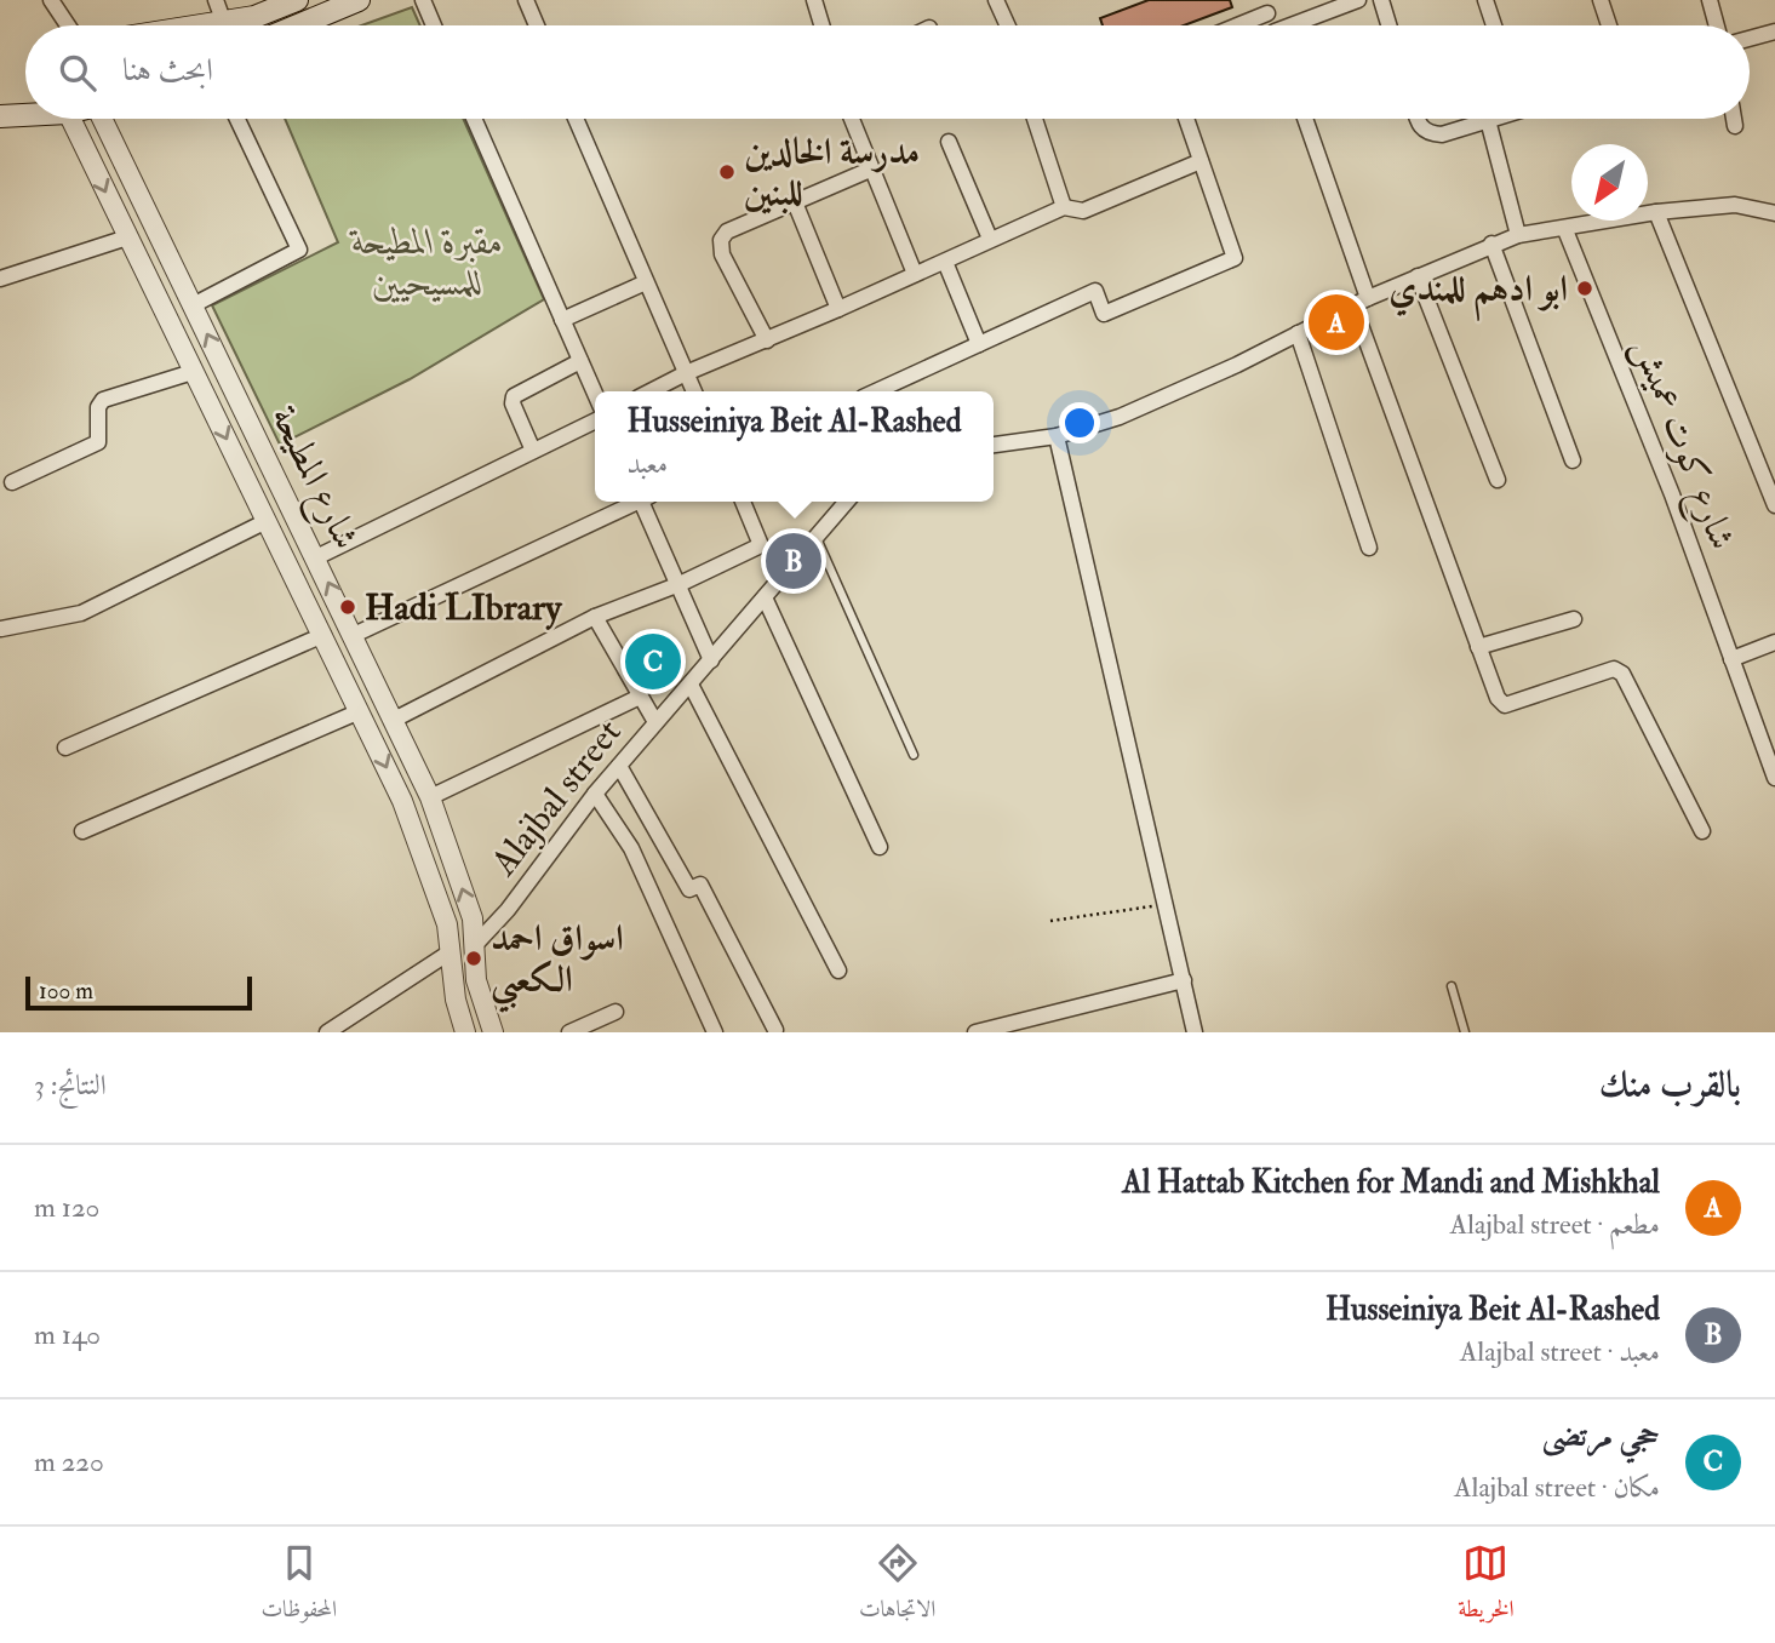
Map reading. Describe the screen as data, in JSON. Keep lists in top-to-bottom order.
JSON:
{
  "streets": {
    "street": ["شارع كوت عميش", "شارع المطيحة", "Alajbal street"]
  },
  "crossings": [
    ["شارع المطيحة", "Alajbal street"]
  ],
  "parks": ["مقبرة المطيحة للمسيحيين"],
  "places": [
    "مدرسة الخالدين للبنين",
    "ابو ادهم للمندي",
    "Hadi LIbrary",
    "اسواق احمد الكعبي"
  ],
  "scale_bar": "100 m",
  "north": "bottom left",
  "page": {
    "search": "ابحث هنا",
    "pins": ["A", "B", "C"],
    "popup": ["Husseiniya Beit Al-Rashed", "معبد"],
    "scale": "100 m",
    "heading": ["بالقرب منك", "النتائج: 3"],
    "list": [
      {
        "mark": "A",
        "name": "Al Hattab Kitchen for Mandi and Mishkhal",
        "note": "مطعم · Alajbal street",
        "value": "120 m"
      },
      {
        "mark": "B",
        "name": "Husseiniya Beit Al-Rashed",
        "note": "معبد · Alajbal street",
        "value": "140 m"
      },
      {
        "mark": "C",
        "name": "حجي مرتضى",
        "note": "مكان · Alajbal street",
        "value": "220 m"
      }
    ],
    "nav": ["الخريطة", "الاتجاهات", "المحفوظات"]
  }
}
